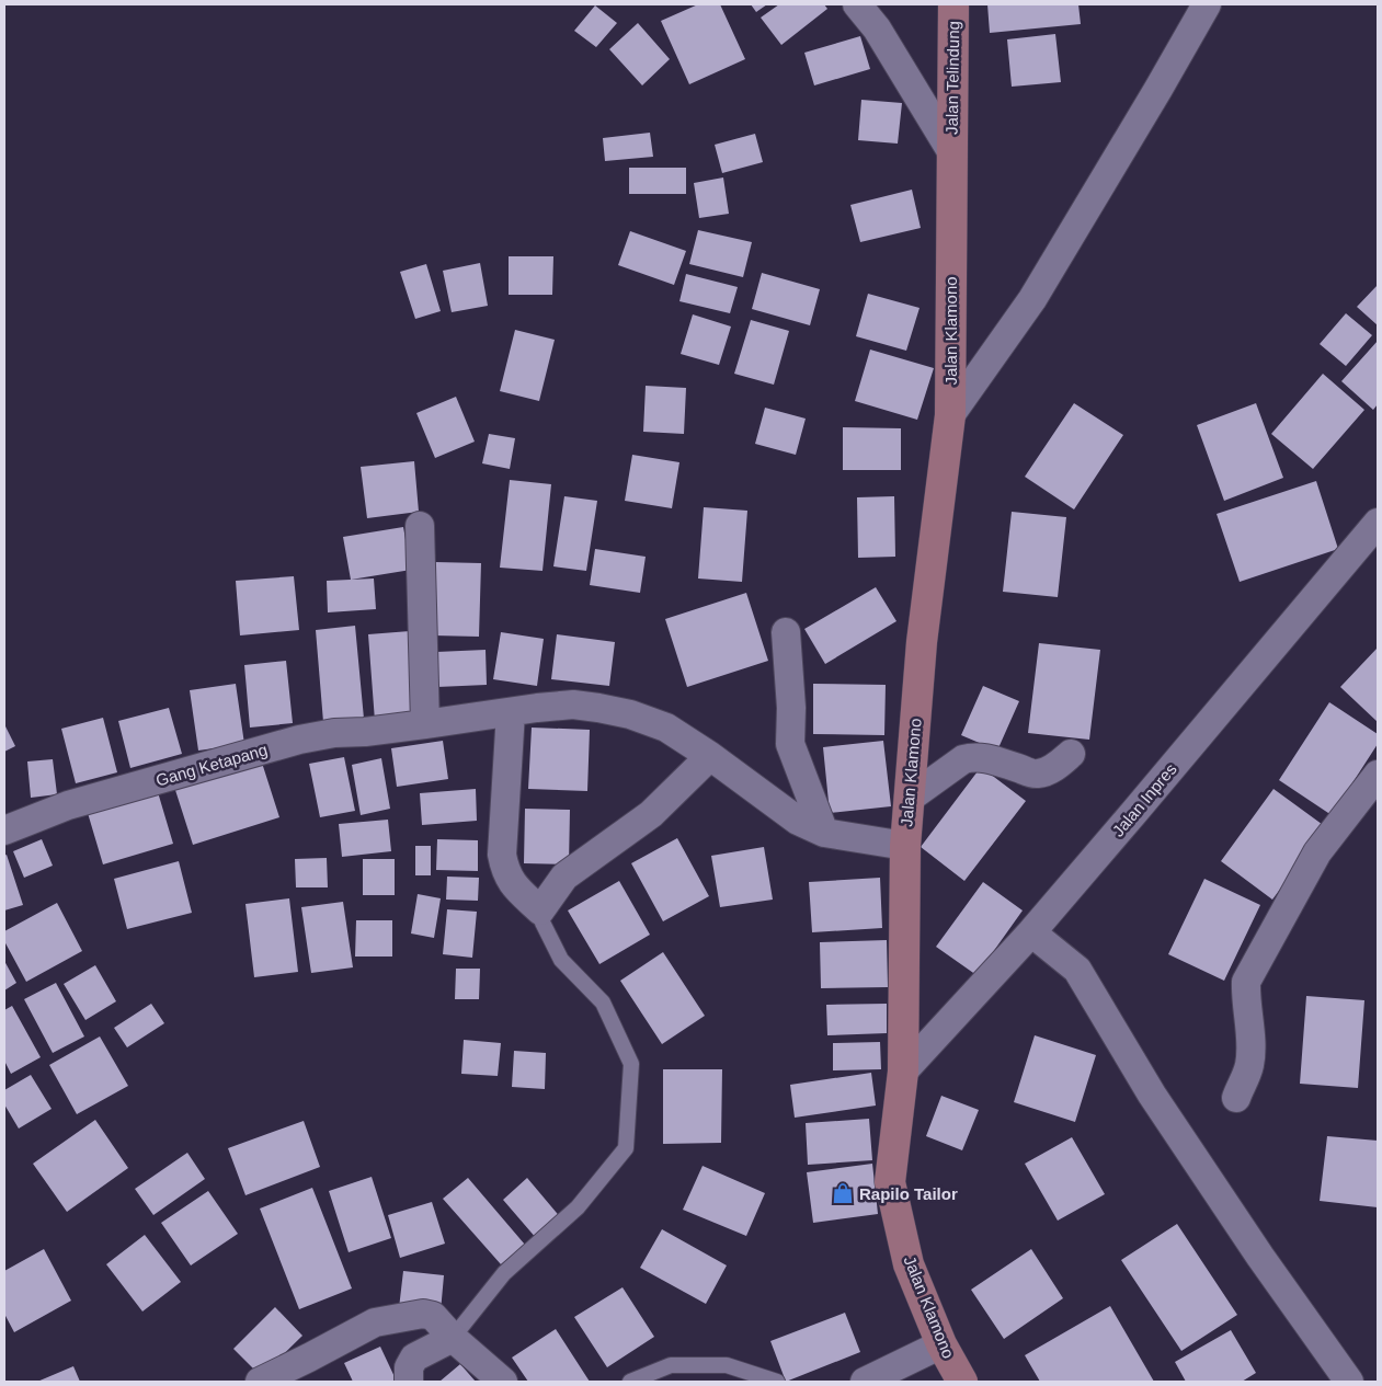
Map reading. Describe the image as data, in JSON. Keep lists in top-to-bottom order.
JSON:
{
  "streets": {
    "main road": ["Jalan Telindung", "Jalan Klamono"],
    "street": ["Gang Ketapang", "Jalan Inpres"]
  },
  "crossings": [
    ["Jalan Telindung", "Jalan Klamono"],
    ["Jalan Klamono", "Gang Ketapang"],
    ["Jalan Klamono", "Jalan Inpres"]
  ],
  "places": {
    "shop": ["Rapilo Tailor"]
  }
}
